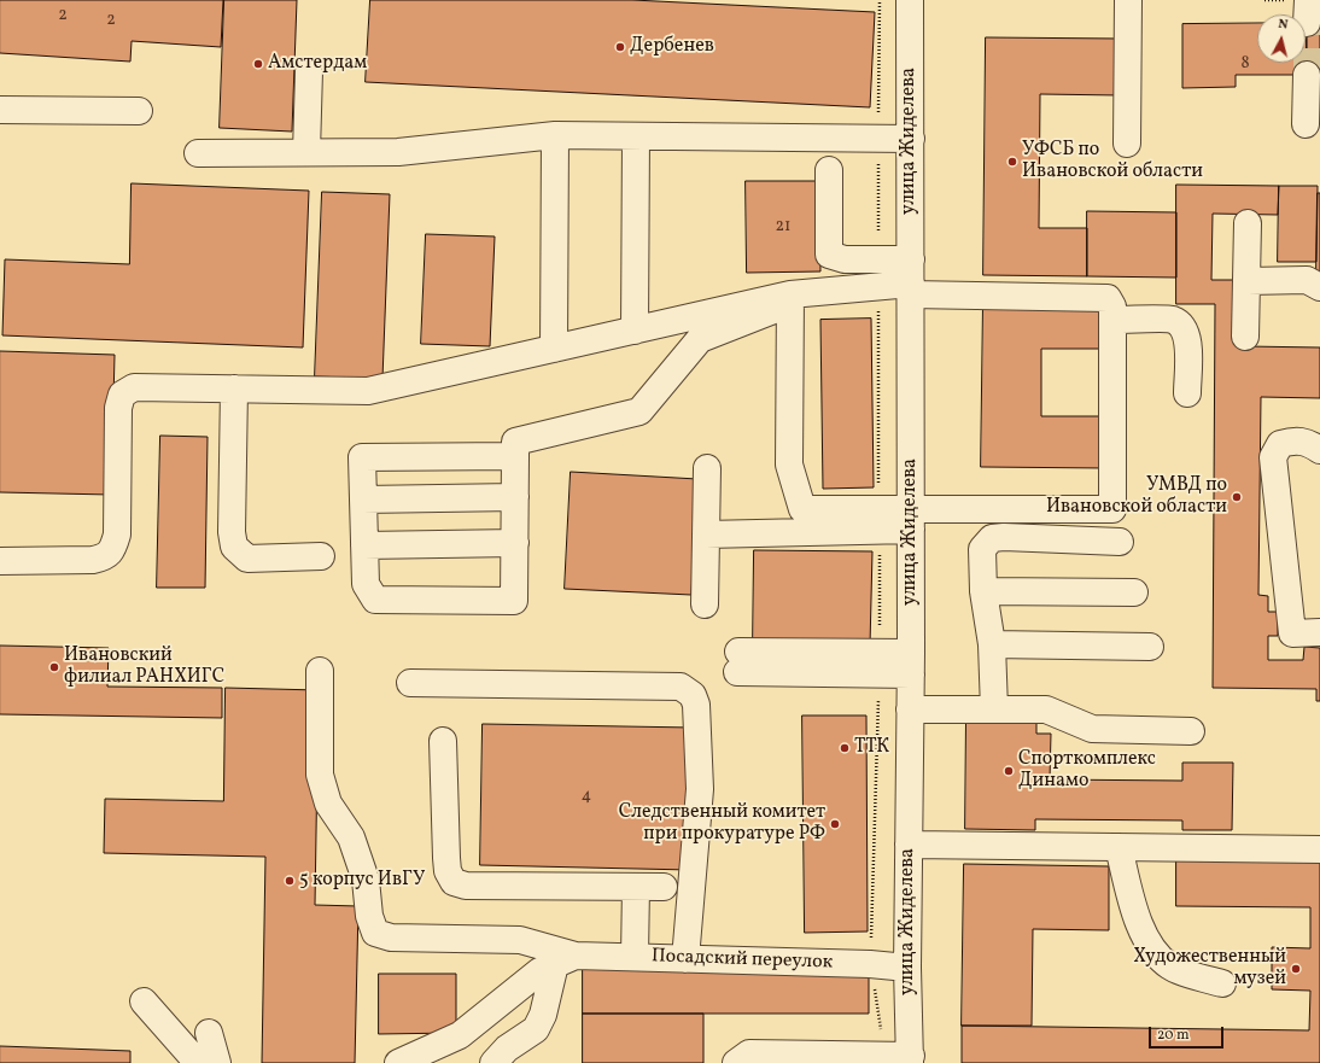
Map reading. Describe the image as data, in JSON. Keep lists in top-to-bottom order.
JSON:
{
  "streets": {
    "street": ["улица Жиделева", "Посадский переулок"]
  },
  "crossings": [
    ["улица Жиделева", "Посадский переулок"]
  ],
  "places": [
    "Дербенев",
    "Амстердам",
    "УФСБ по Ивановской области",
    "УМВД по Ивановской области",
    "Ивановский филиал РАНХИГС",
    "ТТК",
    "Спорткомплекс Динамо",
    "Следственный комитет при прокуратуре РФ",
    "5 корпус ИвГУ",
    "Художественный музей"
  ],
  "house_numbers": [
    "2",
    "2",
    "8",
    "21",
    "4"
  ],
  "scale_bar": "20 m",
  "north": "top"
}
